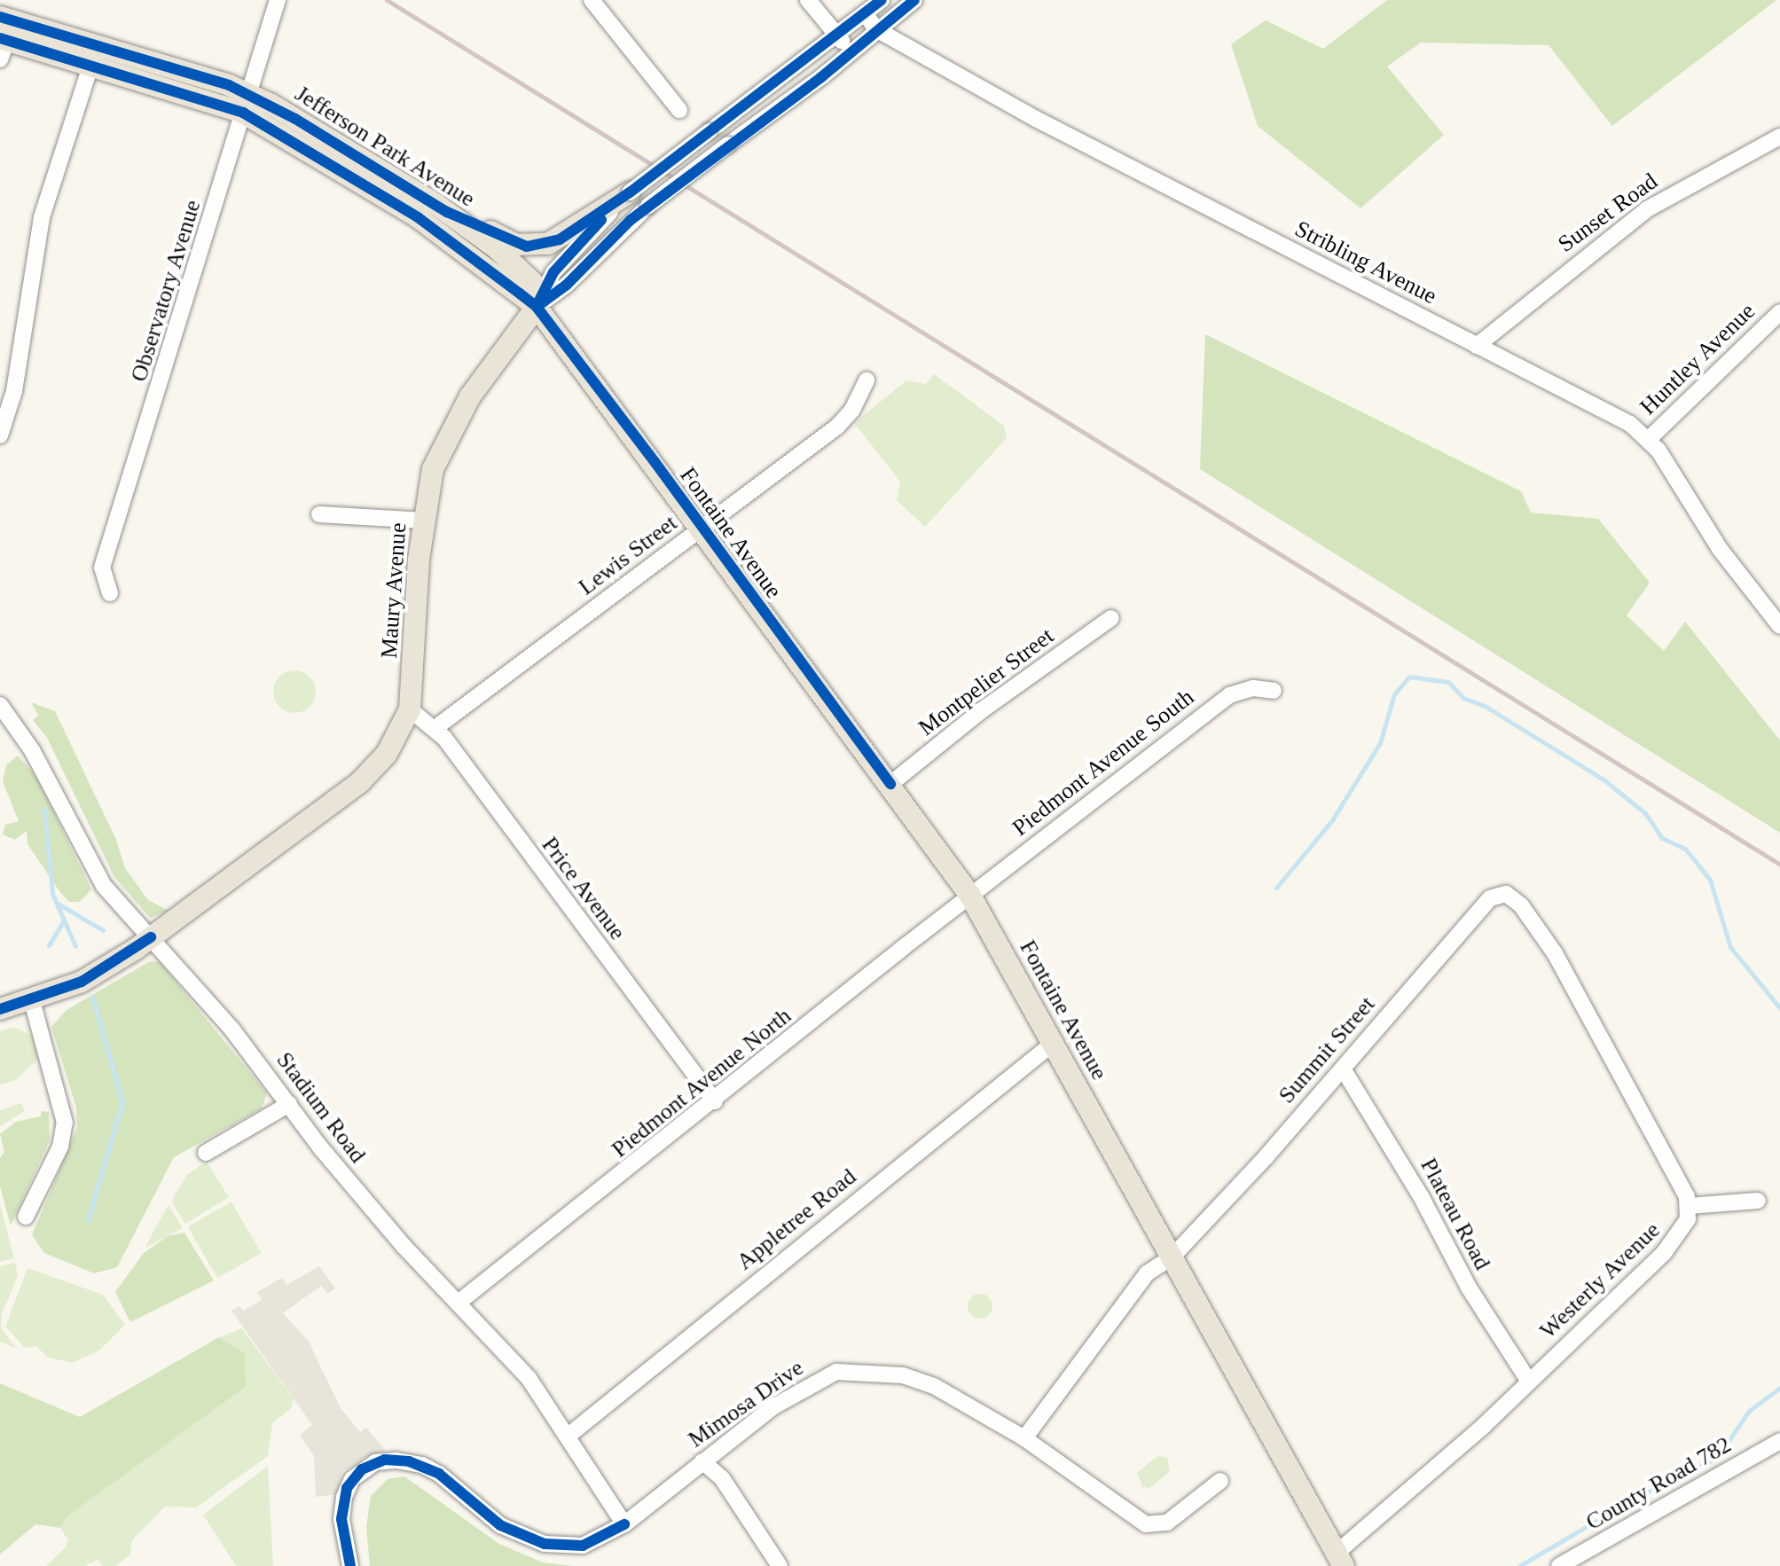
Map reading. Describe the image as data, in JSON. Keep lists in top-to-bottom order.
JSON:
{
  "streets": {
    "main road": ["Jefferson Park Avenue", "Fontaine Avenue", "Maury Avenue"],
    "street": [
      "Sunset Road",
      "Stribling Avenue",
      "Observatory Avenue",
      "Huntley Avenue",
      "Lewis Street",
      "Montpelier Street",
      "Piedmont Avenue South",
      "Price Avenue",
      "Summit Street",
      "Piedmont Avenue North",
      "Stadium Road",
      "Plateau Road",
      "Appletree Road",
      "Westerly Avenue",
      "Mimosa Drive",
      "County Road 782"
    ]
  },
  "crossings": [
    ["Jefferson Park Avenue", "Observatory Avenue"],
    ["Jefferson Park Avenue", "Fontaine Avenue"],
    ["Jefferson Park Avenue", "Maury Avenue"],
    ["Sunset Road", "Stribling Avenue"],
    ["Stribling Avenue", "Huntley Avenue"],
    ["Stribling Avenue", "Maury Avenue"],
    ["Fontaine Avenue", "Lewis Street"],
    ["Fontaine Avenue", "Maury Avenue"],
    ["Fontaine Avenue", "Montpelier Street"],
    ["Fontaine Avenue", "Piedmont Avenue South"],
    ["Fontaine Avenue", "Summit Street"],
    ["Fontaine Avenue", "Piedmont Avenue North"],
    ["Fontaine Avenue", "Appletree Road"],
    ["Fontaine Avenue", "Westerly Avenue"],
    ["Lewis Street", "Price Avenue"],
    ["Maury Avenue", "Price Avenue"],
    ["Maury Avenue", "Stadium Road"],
    ["Piedmont Avenue South", "Piedmont Avenue North"],
    ["Price Avenue", "Piedmont Avenue North"],
    ["Summit Street", "Plateau Road"],
    ["Summit Street", "Westerly Avenue"],
    ["Piedmont Avenue North", "Stadium Road"],
    ["Stadium Road", "Appletree Road"],
    ["Stadium Road", "Mimosa Drive"],
    ["Plateau Road", "Westerly Avenue"]
  ]
}
